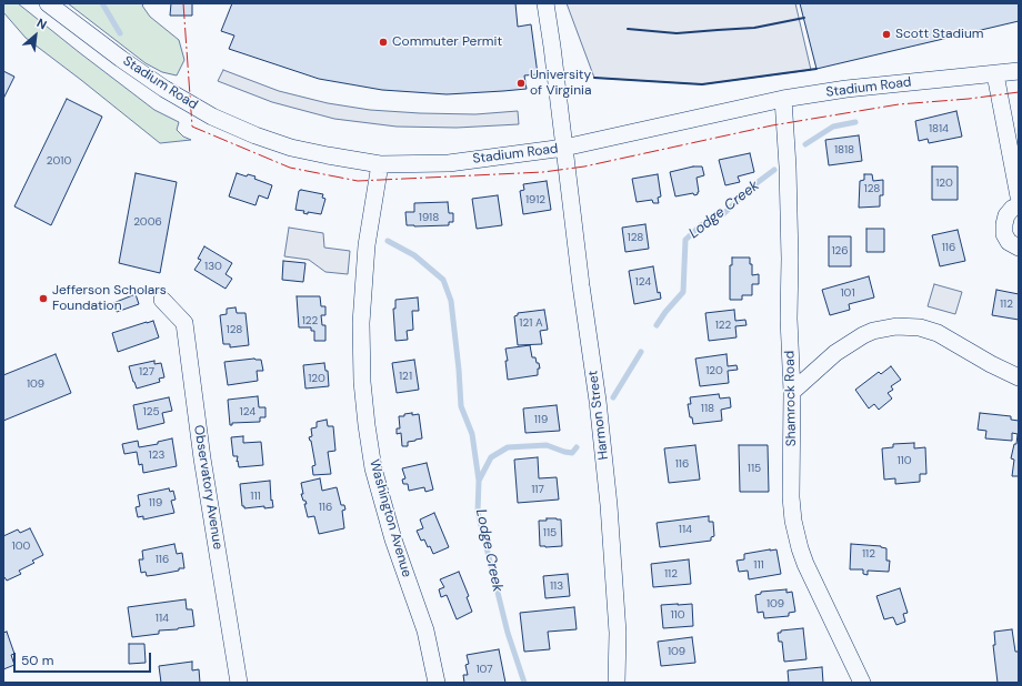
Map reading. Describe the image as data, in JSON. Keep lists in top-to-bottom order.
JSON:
{
  "streets": {
    "street": [
      "Stadium Road",
      "Shamrock Road",
      "Harmon Street",
      "Observatory Avenue",
      "Washington Avenue"
    ]
  },
  "crossings": [
    ["Stadium Road", "Shamrock Road"],
    ["Stadium Road", "Harmon Street"],
    ["Stadium Road", "Washington Avenue"]
  ],
  "water": ["Lodge Creek"],
  "places": [
    "Scott Stadium",
    "Commuter Permit",
    "University of Virginia",
    "Jefferson Scholars Foundation"
  ],
  "house_numbers": [
    "1814",
    "1818",
    "2010",
    "120",
    "128",
    "1912",
    "1918",
    "2006",
    "128",
    "116",
    "126",
    "130",
    "124",
    "101",
    "112",
    "122",
    "121 A",
    "122",
    "128",
    "120",
    "127",
    "121",
    "120",
    "109",
    "118",
    "125",
    "124",
    "119",
    "123",
    "110",
    "116",
    "115",
    "117",
    "111",
    "119",
    "116",
    "114",
    "115",
    "100",
    "112",
    "116",
    "111",
    "112",
    "113",
    "109",
    "110",
    "114",
    "109",
    "107"
  ],
  "scale_bar": "50 m",
  "north": "top right"
}
